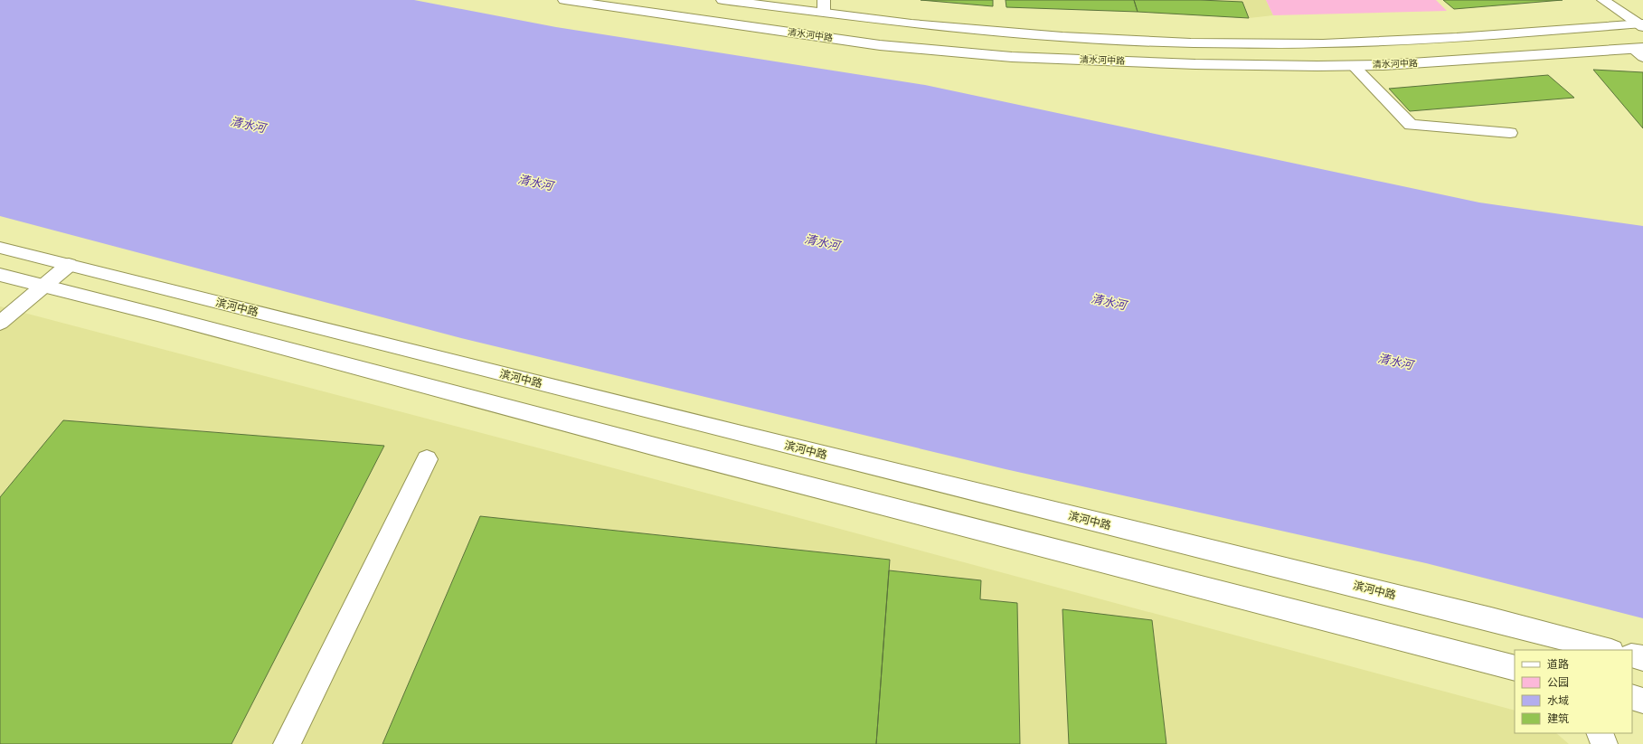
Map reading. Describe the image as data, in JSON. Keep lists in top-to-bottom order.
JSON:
{
  "streets": {
    "main road": ["清水河中路", "滨河中路"]
  },
  "water": ["清水河"],
  "legend": [
    "道路",
    "公园",
    "水域",
    "建筑"
  ]
}
